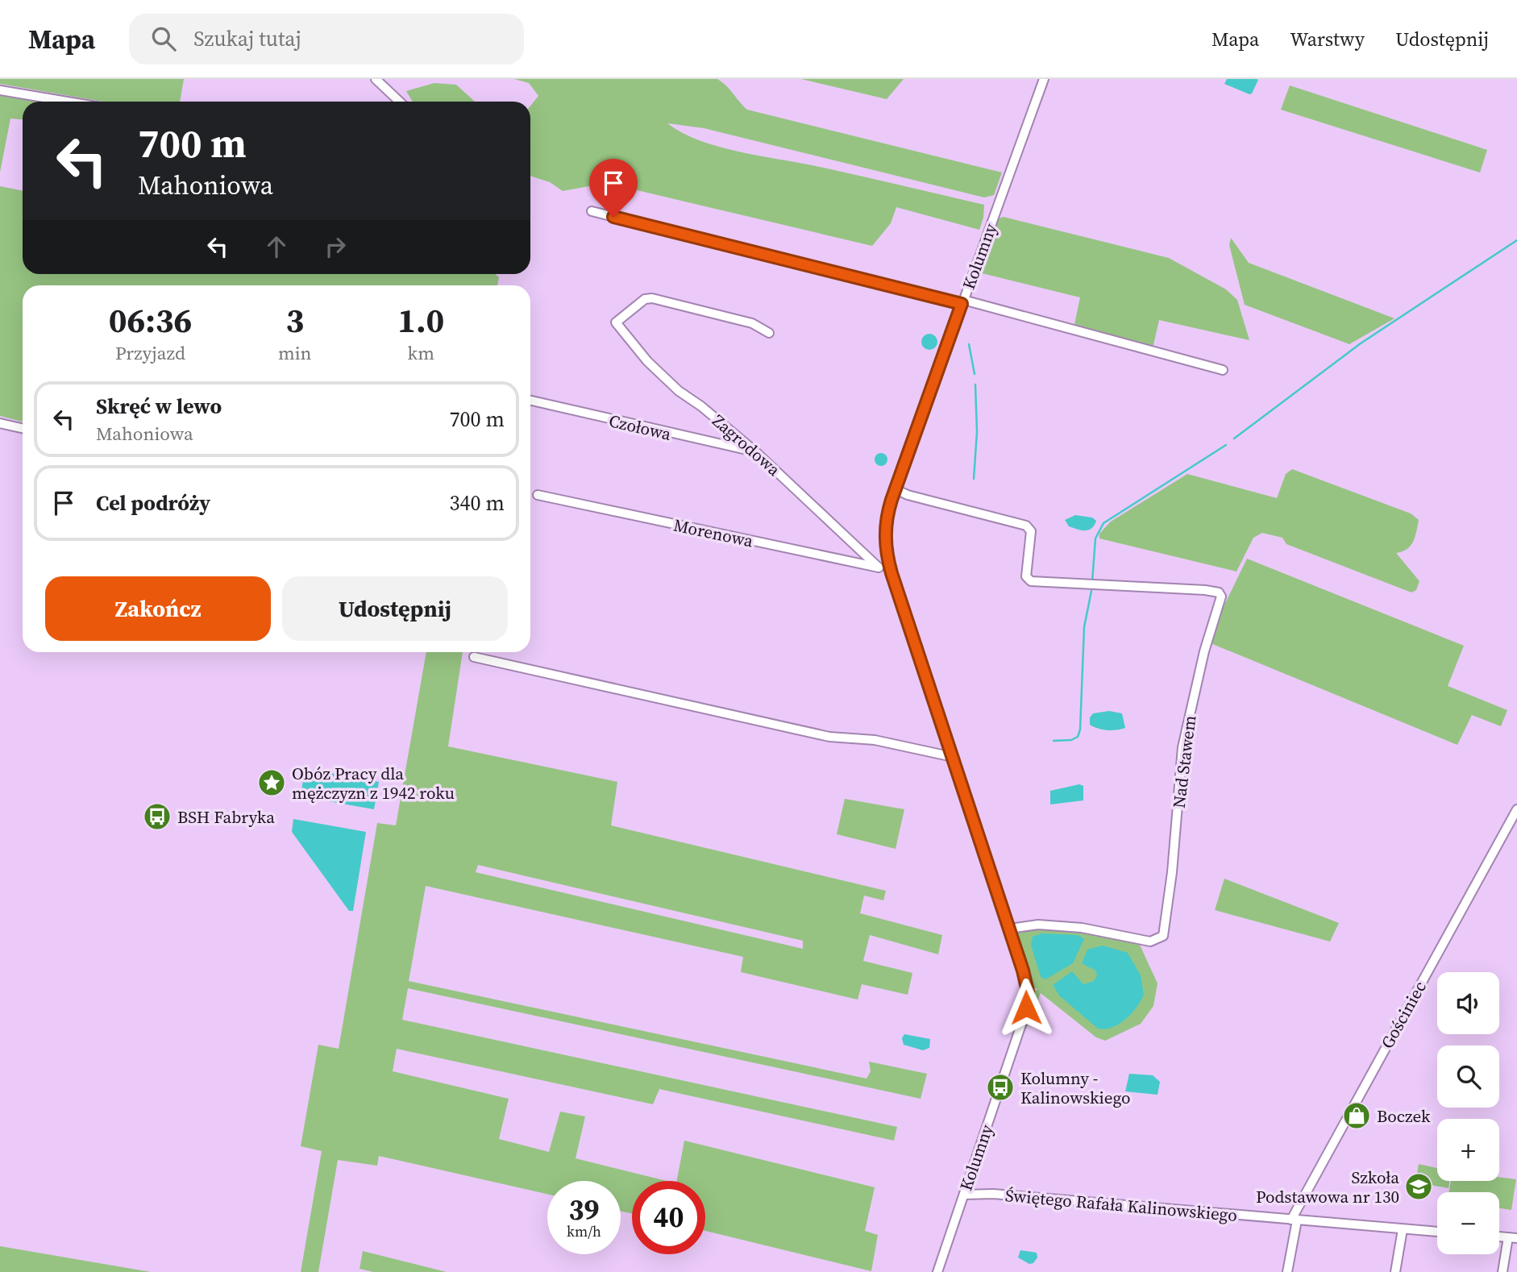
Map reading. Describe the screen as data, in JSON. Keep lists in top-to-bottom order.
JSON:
{
  "streets": {
    "street": [
      "Kolumny",
      "Czołowa",
      "Zagrodowa",
      "Morenowa",
      "Nad Stawem",
      "Gościniec",
      "Świętego Rafała Kalinowskiego"
    ]
  },
  "crossings": [
    ["Kolumny", "Morenowa"],
    ["Kolumny", "Nad Stawem"],
    ["Kolumny", "Świętego Rafała Kalinowskiego"],
    ["Czołowa", "Zagrodowa"],
    ["Zagrodowa", "Morenowa"],
    ["Gościniec", "Świętego Rafała Kalinowskiego"]
  ],
  "places": {
    "place": ["Obóz Pracy dla mężczyzn z 1942 roku"],
    "bus stop": ["BSH Fabryka", "Kolumny - Kalinowskiego"],
    "shop": ["Boczek"],
    "school or university": ["Szkoła Podstawowa nr 130"]
  },
  "page": {
    "header": "Mapa",
    "search": "Szukaj tutaj",
    "nav": ["Mapa", "Warstwy", "Udostępnij"],
    "turn": ["700 m", "Mahoniowa"],
    "eta": [
      "06:36",
      "Przyjazd",
      "3",
      "min",
      "1.0",
      "km"
    ],
    "list": [
      {
        "name": "Skręć w lewo",
        "note": "Mahoniowa",
        "value": "700 m"
      },
      {
        "name": "Cel podróży",
        "value": "340 m"
      }
    ],
    "buttons": ["Zakończ", "Udostępnij"],
    "map_buttons": ["+", "−"],
    "speed": "39 km/h",
    "limit": "40"
  }
}
